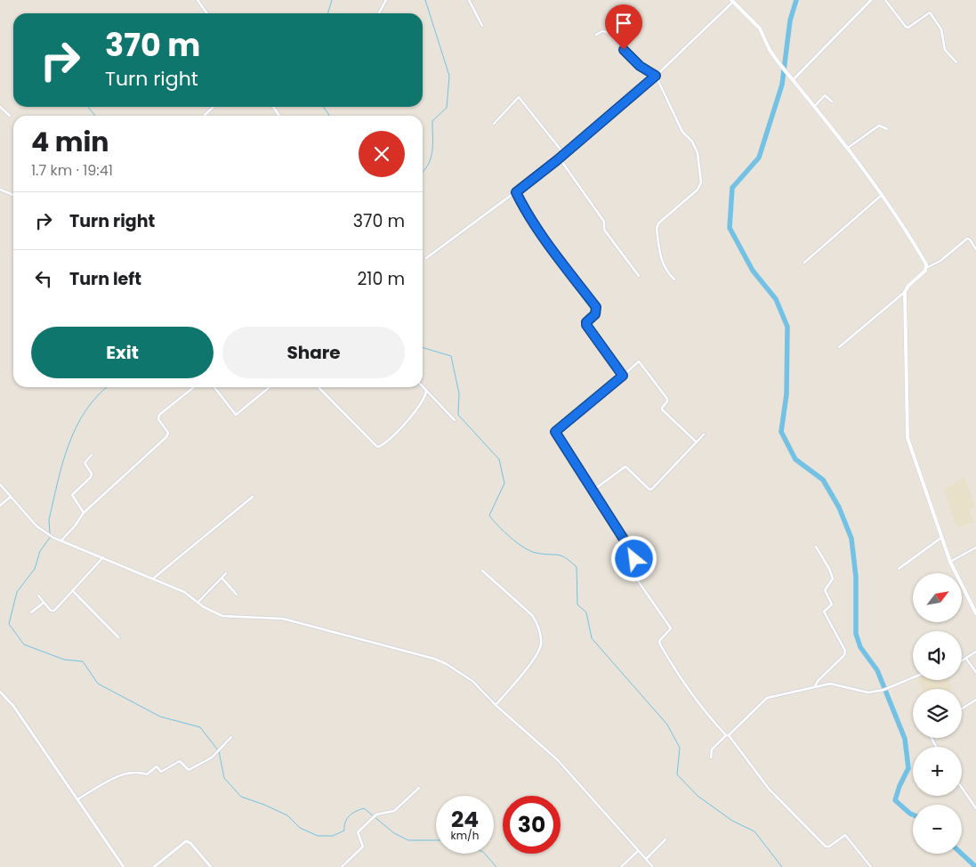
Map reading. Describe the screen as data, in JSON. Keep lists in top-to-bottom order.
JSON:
{
  "north": "top right",
  "page": {
    "turn": ["370 m", "Turn right"],
    "heading": ["4 min", "1.7 km · 19:41"],
    "list": [
      {
        "name": "Turn right",
        "value": "370 m"
      },
      {
        "name": "Turn left",
        "value": "210 m"
      }
    ],
    "buttons": ["Exit", "Share"],
    "map_buttons": ["+", "−"],
    "speed": "24 km/h",
    "limit": "30"
  }
}
